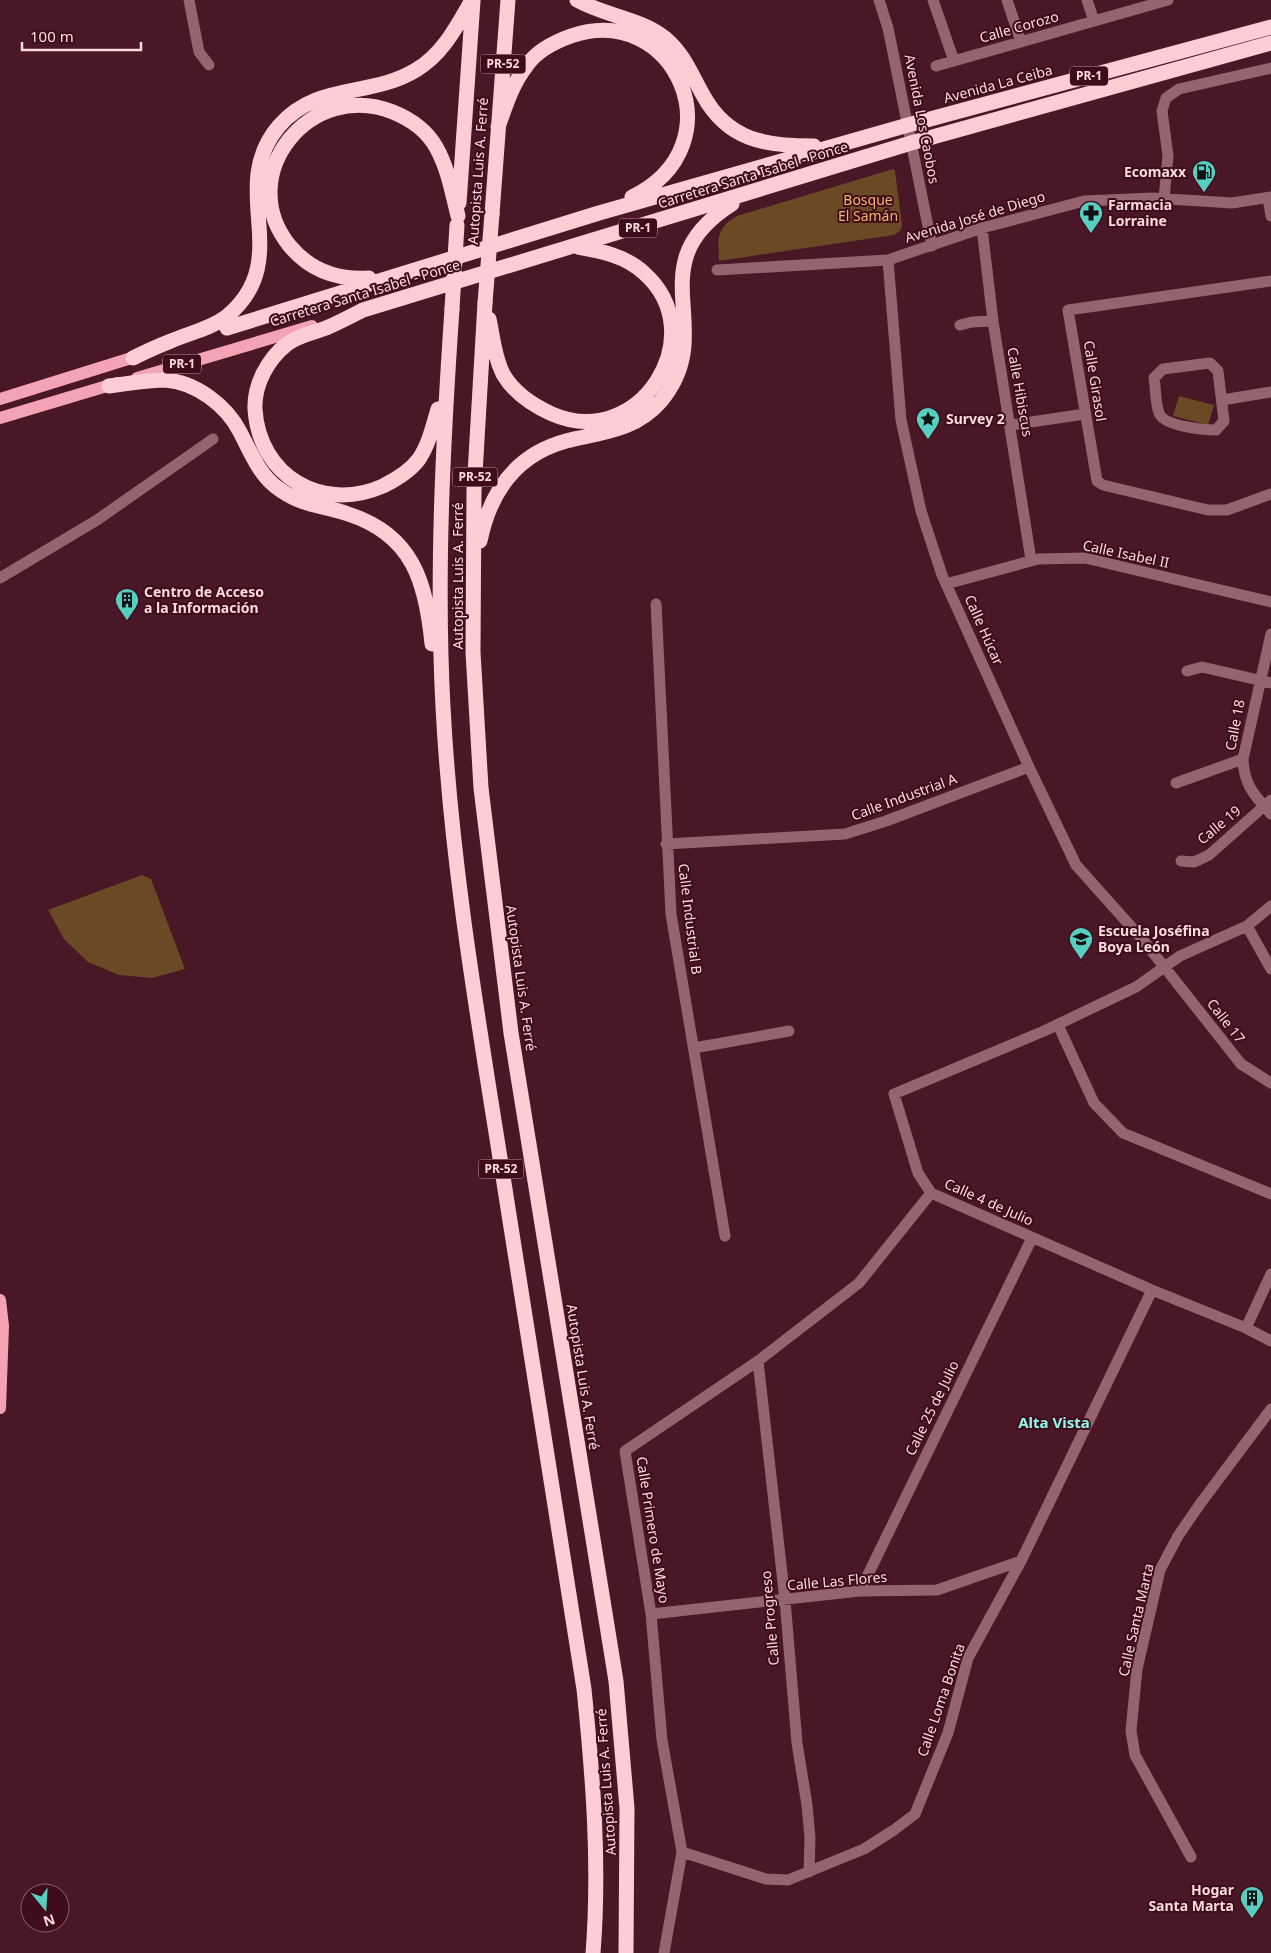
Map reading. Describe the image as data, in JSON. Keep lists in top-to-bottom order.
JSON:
{
  "streets": {
    "highway": [
      "PR-52",
      "PR-1",
      "Avenida La Ceiba",
      "Autopista Luis A. Ferré",
      "Carretera Santa Isabel - Ponce"
    ],
    "street": [
      "Calle Corozo",
      "Avenida Los Caobos",
      "Avenida José de Diego",
      "Calle Girasol",
      "Calle Hibiscus",
      "Calle Isabel II",
      "Calle Húcar",
      "Calle 18",
      "Calle Industrial A",
      "Calle 19",
      "Calle Industrial B",
      "Calle 17",
      "Calle 4 de Julio",
      "Calle 25 de Julio",
      "Calle Primero de Mayo",
      "Calle Las Flores",
      "Calle Progreso",
      "Calle Santa Marta",
      "Calle Loma Bonita"
    ]
  },
  "crossings": [
    ["PR-1", "Avenida Los Caobos"],
    ["PR-1", "Carretera Santa Isabel - Ponce"],
    ["Avenida La Ceiba", "Avenida Los Caobos"],
    ["Avenida La Ceiba", "Carretera Santa Isabel - Ponce"],
    ["Avenida Los Caobos", "Carretera Santa Isabel - Ponce"],
    ["Avenida Los Caobos", "Avenida José de Diego"],
    ["Avenida José de Diego", "Calle Hibiscus"],
    ["Avenida José de Diego", "Calle Húcar"],
    ["Calle Hibiscus", "Calle Isabel II"],
    ["Calle Isabel II", "Calle Húcar"],
    ["Calle Húcar", "Calle Industrial A"],
    ["Calle Húcar", "Calle 17"],
    ["Calle Húcar", "Calle 4 de Julio"],
    ["Calle 18", "Calle 19"],
    ["Calle Industrial A", "Calle Industrial B"],
    ["Calle 17", "Calle 4 de Julio"],
    ["Calle 4 de Julio", "Calle 25 de Julio"],
    ["Calle 4 de Julio", "Calle Primero de Mayo"],
    ["Calle 4 de Julio", "Calle Loma Bonita"],
    ["Calle 25 de Julio", "Calle Las Flores"],
    ["Calle Primero de Mayo", "Calle Las Flores"],
    ["Calle Primero de Mayo", "Calle Progreso"],
    ["Calle Primero de Mayo", "Calle Loma Bonita"],
    ["Calle Las Flores", "Calle Progreso"],
    ["Calle Las Flores", "Calle Loma Bonita"],
    ["Calle Progreso", "Calle Loma Bonita"]
  ],
  "districts": ["Alta Vista"],
  "parks": ["Bosque El Samán"],
  "places": {
    "fuel station": ["Ecomaxx"],
    "pharmacy": ["Farmacia Lorraine"],
    "place": ["Survey 2"],
    "building": ["Centro de Acceso a la Información", "Hogar Santa Marta"],
    "school or university": ["Escuela Joséfina Boya León"]
  },
  "scale_bar": "100 m",
  "north": "bottom"
}
